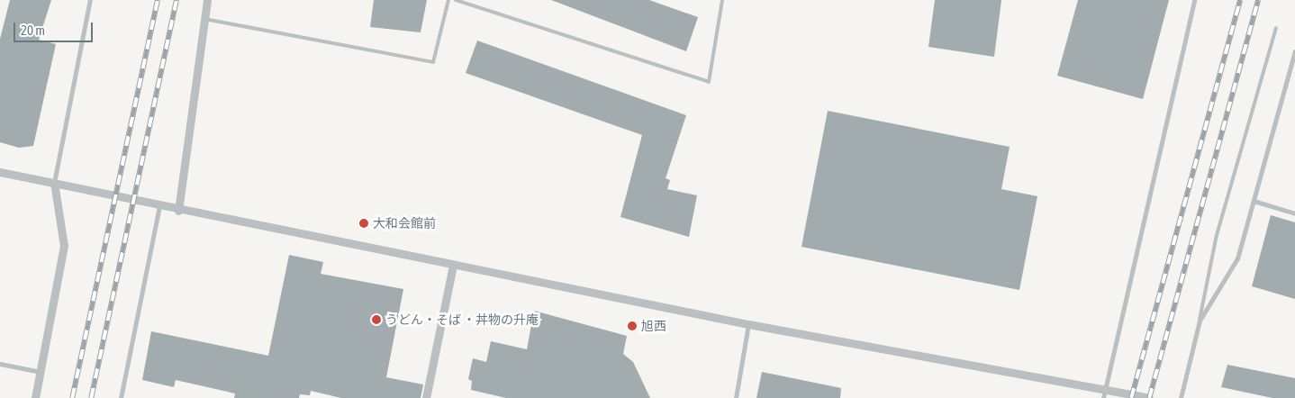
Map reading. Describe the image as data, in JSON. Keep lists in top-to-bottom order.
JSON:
{
  "places": ["大和会館前", "うどん・そば ・丼物の升庵", "旭西"],
  "scale_bar": "20 m"
}
